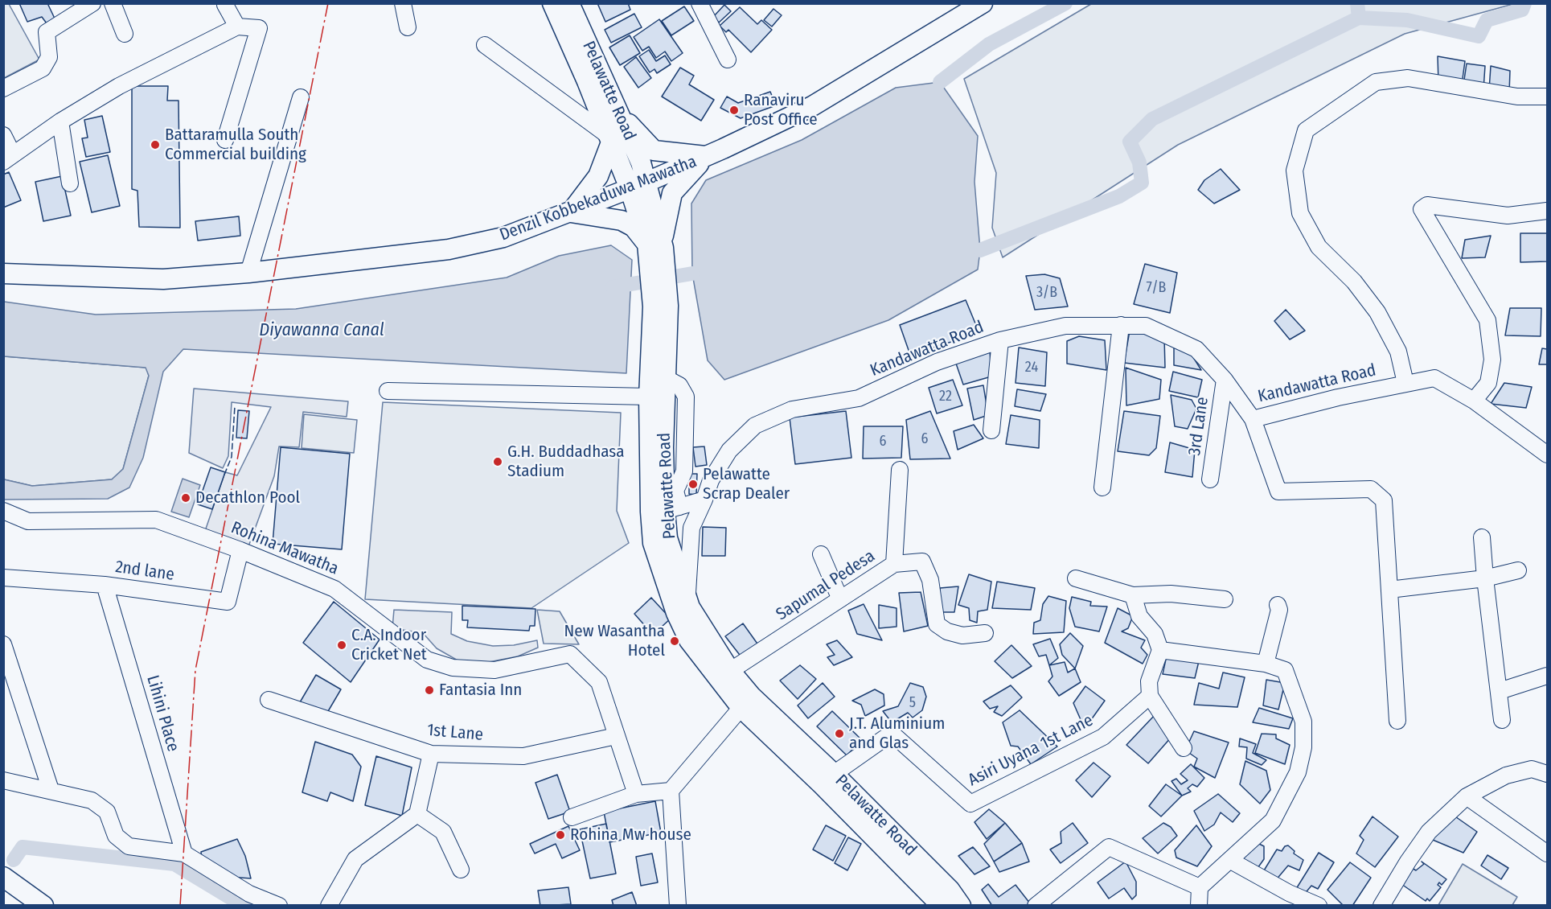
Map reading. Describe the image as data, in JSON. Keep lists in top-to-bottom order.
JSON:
{
  "streets": {
    "main road": ["Pelawatte Road", "Denzil Kobbekaduwa Mawatha"],
    "street": [
      "Kandawatta Road",
      "3rd Lane",
      "Rohina Mawatha",
      "2nd lane",
      "Sapumal Pedesa",
      "Lihini Place",
      "1st Lane",
      "Asiri Uyana 1st Lane"
    ]
  },
  "crossings": [
    ["Pelawatte Road", "Denzil Kobbekaduwa Mawatha"],
    ["Pelawatte Road", "Kandawatta Road"],
    ["Pelawatte Road", "Sapumal Pedesa"],
    ["Pelawatte Road", "Asiri Uyana 1st Lane"],
    ["Kandawatta Road", "3rd Lane"],
    ["Rohina Mawatha", "2nd lane"],
    ["Rohina Mawatha", "1st Lane"],
    ["2nd lane", "Lihini Place"]
  ],
  "water": ["Diyawanna Canal"],
  "places": [
    "Ranaviru Post Office",
    "Battaramulla South Commercial building",
    "G.H. Buddadhasa Stadium",
    "Pelawatte Scrap Dealer",
    "Decathlon Pool",
    "New Wasantha Hotel",
    "C.A. Indoor Cricket Net",
    "Fantasia Inn",
    "J.T. Aluminium and Glas",
    "Rohina Mw house"
  ],
  "house_numbers": [
    "7/B",
    "3/B",
    "24",
    "22",
    "6",
    "6",
    "5"
  ]
}
